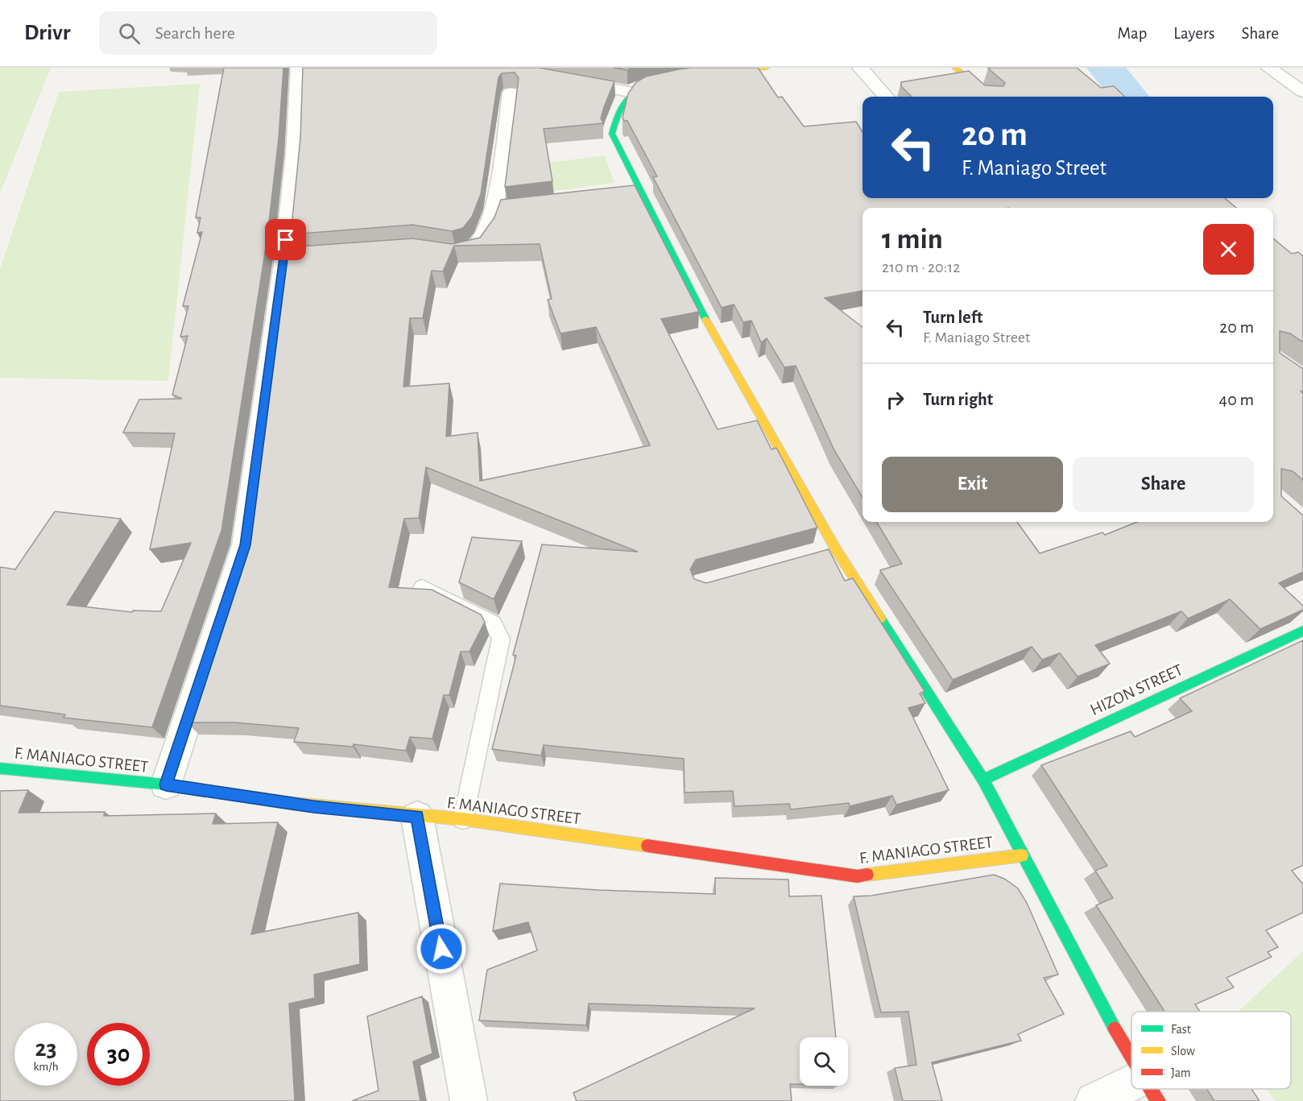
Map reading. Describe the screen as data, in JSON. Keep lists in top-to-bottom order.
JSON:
{
  "streets": {
    "main road": ["HIZON STREET", "F. MANIAGO STREET"]
  },
  "legend": ["Fast", "Slow", "Jam"],
  "page": {
    "header": "Drivr",
    "search": "Search here",
    "nav": ["Map", "Layers", "Share"],
    "turn": ["20 m", "F. Maniago Street"],
    "heading": ["1 min", "210 m · 20:12"],
    "list": [
      {
        "name": "Turn left",
        "note": "F. Maniago Street",
        "value": "20 m"
      },
      {
        "name": "Turn right",
        "value": "40 m"
      }
    ],
    "buttons": ["Exit", "Share"],
    "speed": "23 km/h",
    "limit": "30"
  }
}
